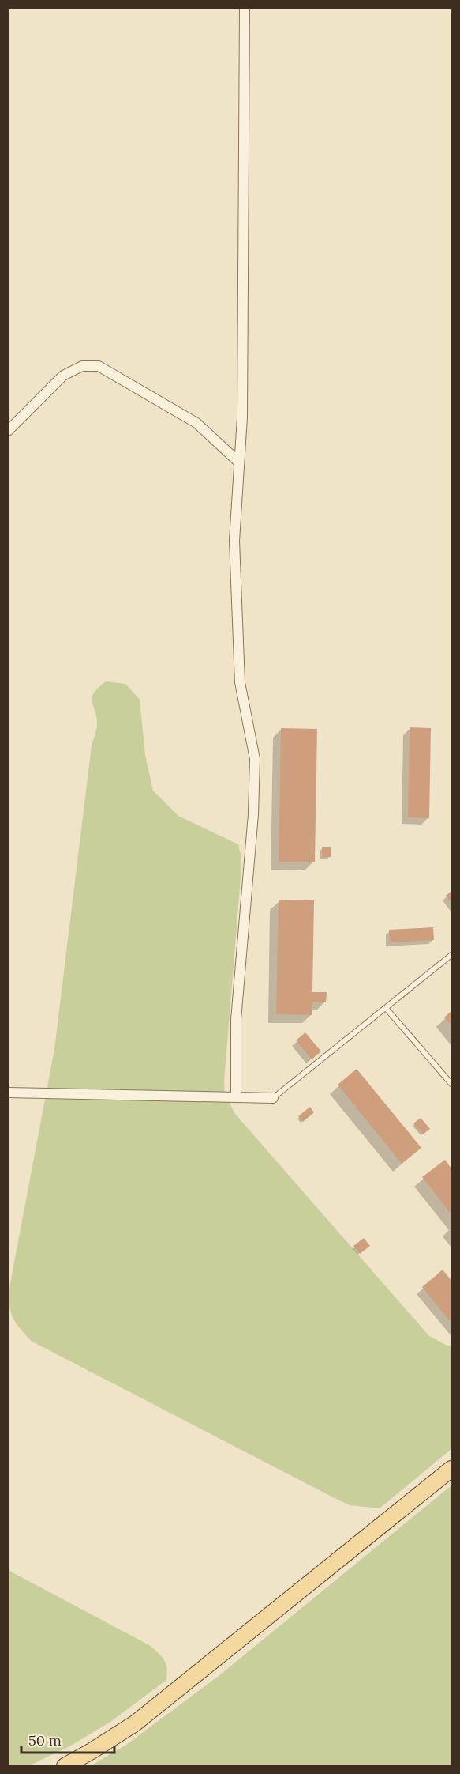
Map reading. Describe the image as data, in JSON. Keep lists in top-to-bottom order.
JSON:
{
  "scale_bar": "50 m"
}
